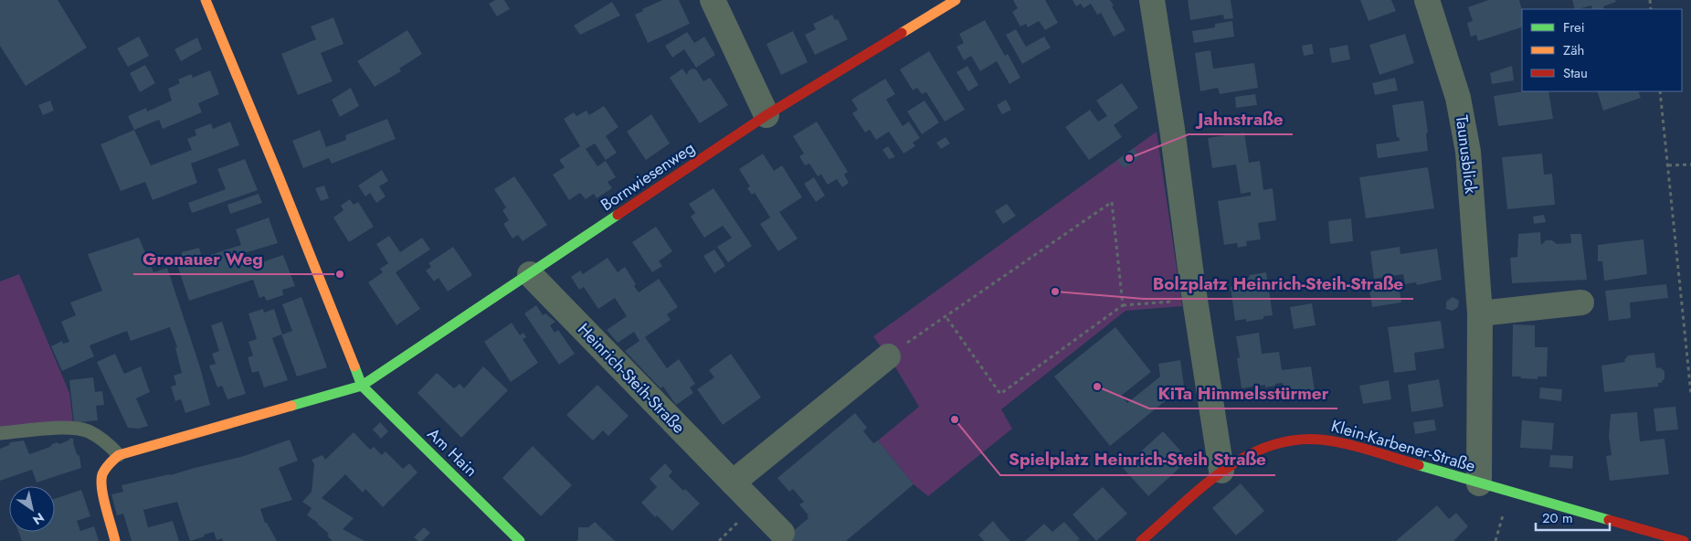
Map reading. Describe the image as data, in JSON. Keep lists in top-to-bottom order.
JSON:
{
  "streets": {
    "street": [
      "Taunusblick",
      "Bornwiesenweg",
      "Heinrich-Steih-Straße",
      "Klein-Karbener-Straße",
      "Am Hain"
    ]
  },
  "crossings": [
    ["Taunusblick", "Klein-Karbener-Straße"],
    ["Bornwiesenweg", "Heinrich-Steih-Straße"],
    ["Bornwiesenweg", "Am Hain"]
  ],
  "places": [
    "Jahnstraße",
    "Gronauer Weg",
    "Bolzplatz Heinrich-Steih-Straße",
    "KiTa Himmelsstürmer",
    "Spielplatz Heinrich-Steih Straße"
  ],
  "legend": ["Frei", "Zäh", "Stau"],
  "scale_bar": "20 m",
  "north": "bottom right"
}
